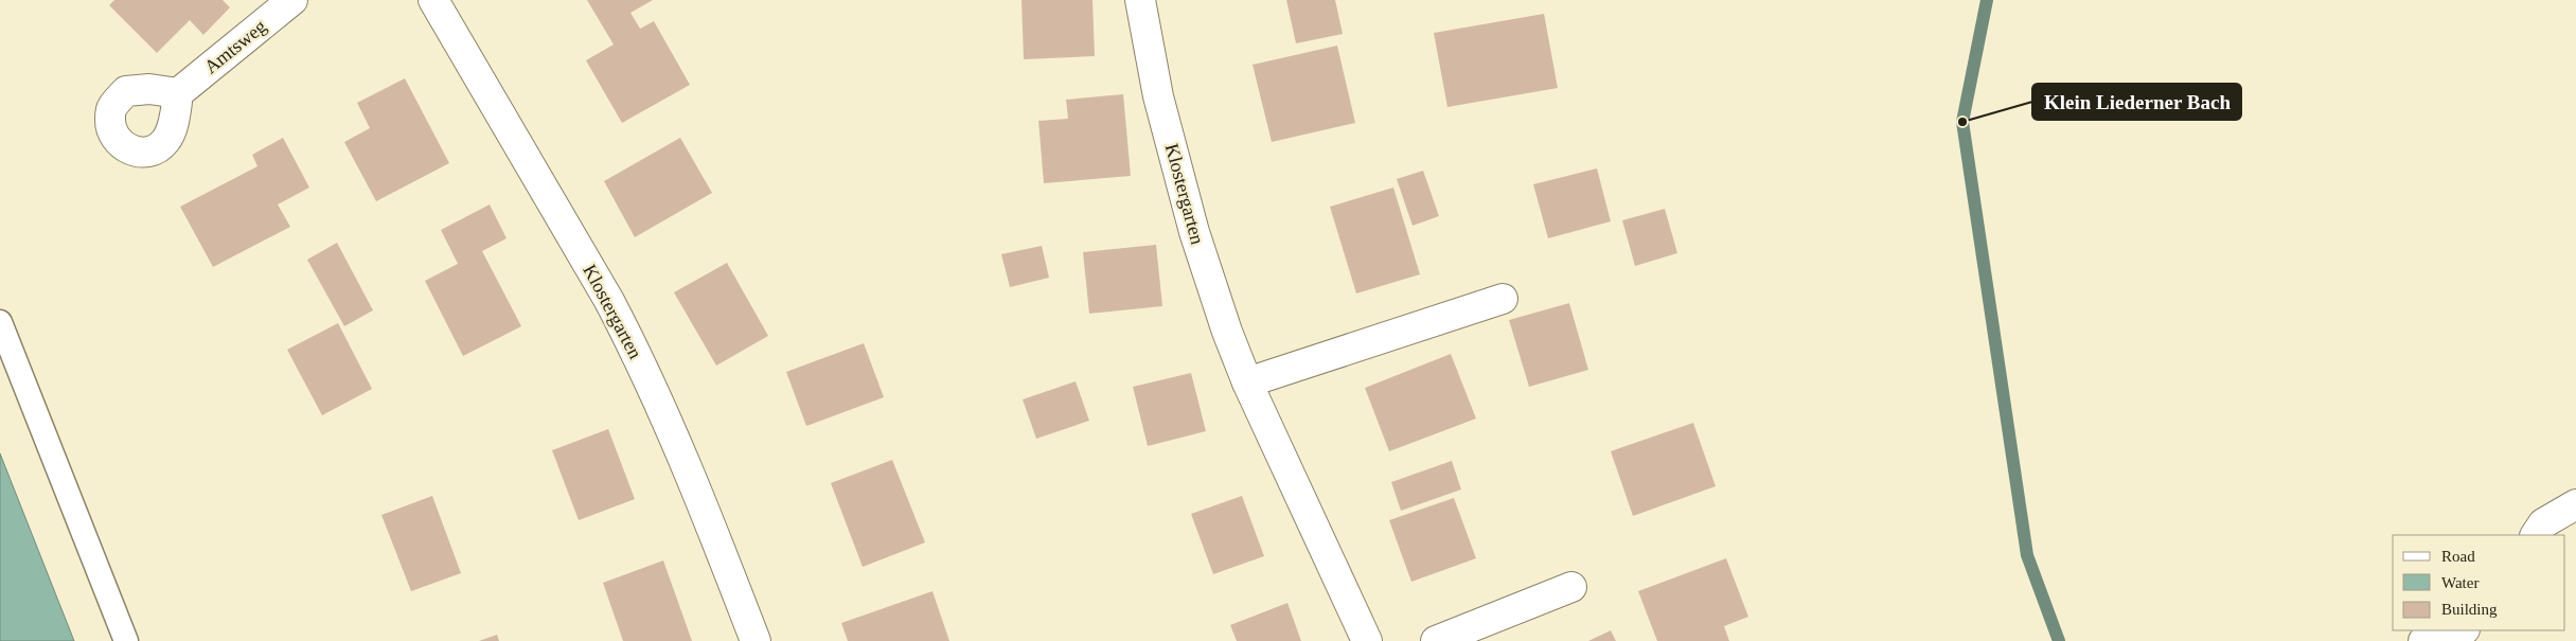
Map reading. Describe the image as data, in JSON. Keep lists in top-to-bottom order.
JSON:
{
  "streets": {
    "street": ["Amtsweg", "Klostergarten"]
  },
  "places": ["Klein Liederner Bach"],
  "legend": ["Road", "Water", "Building"]
}
